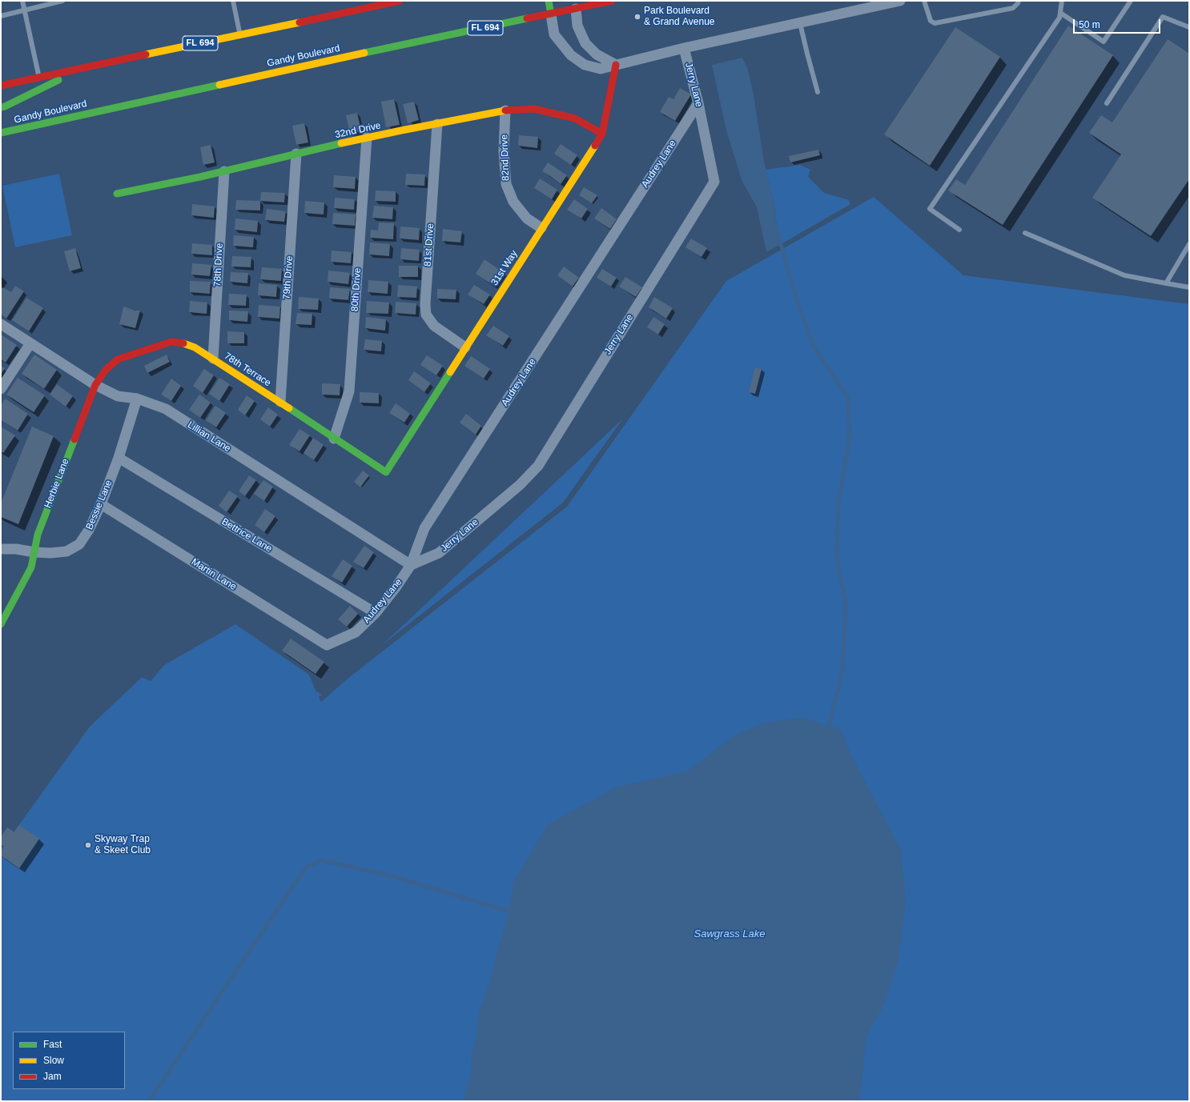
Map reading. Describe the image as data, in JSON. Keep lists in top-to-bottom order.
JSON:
{
  "streets": {
    "main road": [
      "FL 694",
      "Gandy Boulevard",
      "32nd Drive",
      "31st Way",
      "78th Terrace",
      "Herbie Lane"
    ],
    "street": [
      "Jerry Lane",
      "82nd Drive",
      "Audrey Lane",
      "81st Drive",
      "78th Drive",
      "79th Drive",
      "80th Drive",
      "Lillian Lane",
      "Bessie Lane",
      "Bettrice Lane",
      "Martin Lane"
    ]
  },
  "crossings": [
    ["Jerry Lane", "Audrey Lane"],
    ["Jerry Lane", "Lillian Lane"],
    ["32nd Drive", "82nd Drive"],
    ["32nd Drive", "81st Drive"],
    ["32nd Drive", "78th Drive"],
    ["32nd Drive", "31st Way"],
    ["32nd Drive", "79th Drive"],
    ["32nd Drive", "80th Drive"],
    ["82nd Drive", "31st Way"],
    ["Audrey Lane", "Lillian Lane"],
    ["Audrey Lane", "Bettrice Lane"],
    ["Audrey Lane", "Martin Lane"],
    ["81st Drive", "31st Way"],
    ["78th Drive", "78th Terrace"],
    ["31st Way", "78th Terrace"],
    ["79th Drive", "78th Terrace"],
    ["80th Drive", "78th Terrace"],
    ["78th Terrace", "Lillian Lane"],
    ["78th Terrace", "Herbie Lane"],
    ["Lillian Lane", "Herbie Lane"],
    ["Lillian Lane", "Bessie Lane"],
    ["Herbie Lane", "Bessie Lane"],
    ["Bessie Lane", "Bettrice Lane"],
    ["Bessie Lane", "Martin Lane"]
  ],
  "water": ["Sawgrass Lake"],
  "places": ["Park Boulevard & Grand Avenue", "Skyway Trap & Skeet Club"],
  "legend": ["Fast", "Slow", "Jam"],
  "scale_bar": "50 m"
}
